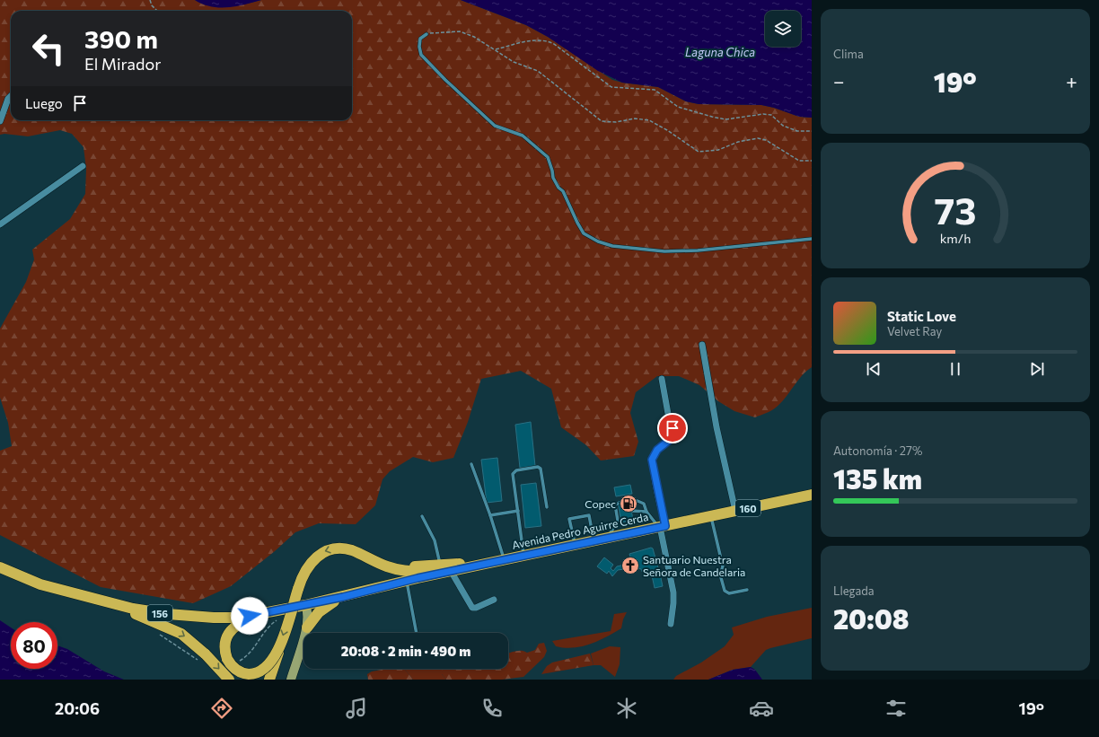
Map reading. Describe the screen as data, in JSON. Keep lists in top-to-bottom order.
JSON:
{
  "streets": {
    "highway": ["160", "Avenida Pedro Aguirre Cerda", "156"]
  },
  "crossings": [
    ["Avenida Pedro Aguirre Cerda", "156"]
  ],
  "water": ["Laguna Chica"],
  "places": {
    "fuel station": ["Copec"],
    "church": ["Santuario Nuestra Señora de Candelaria"]
  },
  "page": {
    "tile": [
      "Clima",
      ["Autonomía · 27%", "135 km"],
      ["Llegada", "20:08"]
    ],
    "turn": ["390 m", "El Mirador"],
    "heat": ["−", "19°", "+"],
    "then": "Luego",
    "song": ["Static Love", "Velvet Ray"],
    "limit": "80",
    "trip": "20:08 · 2 min · 490 m",
    "tabs": ["20:06", "19°"],
    "gauge": ["73", "km/h"]
  }
}
